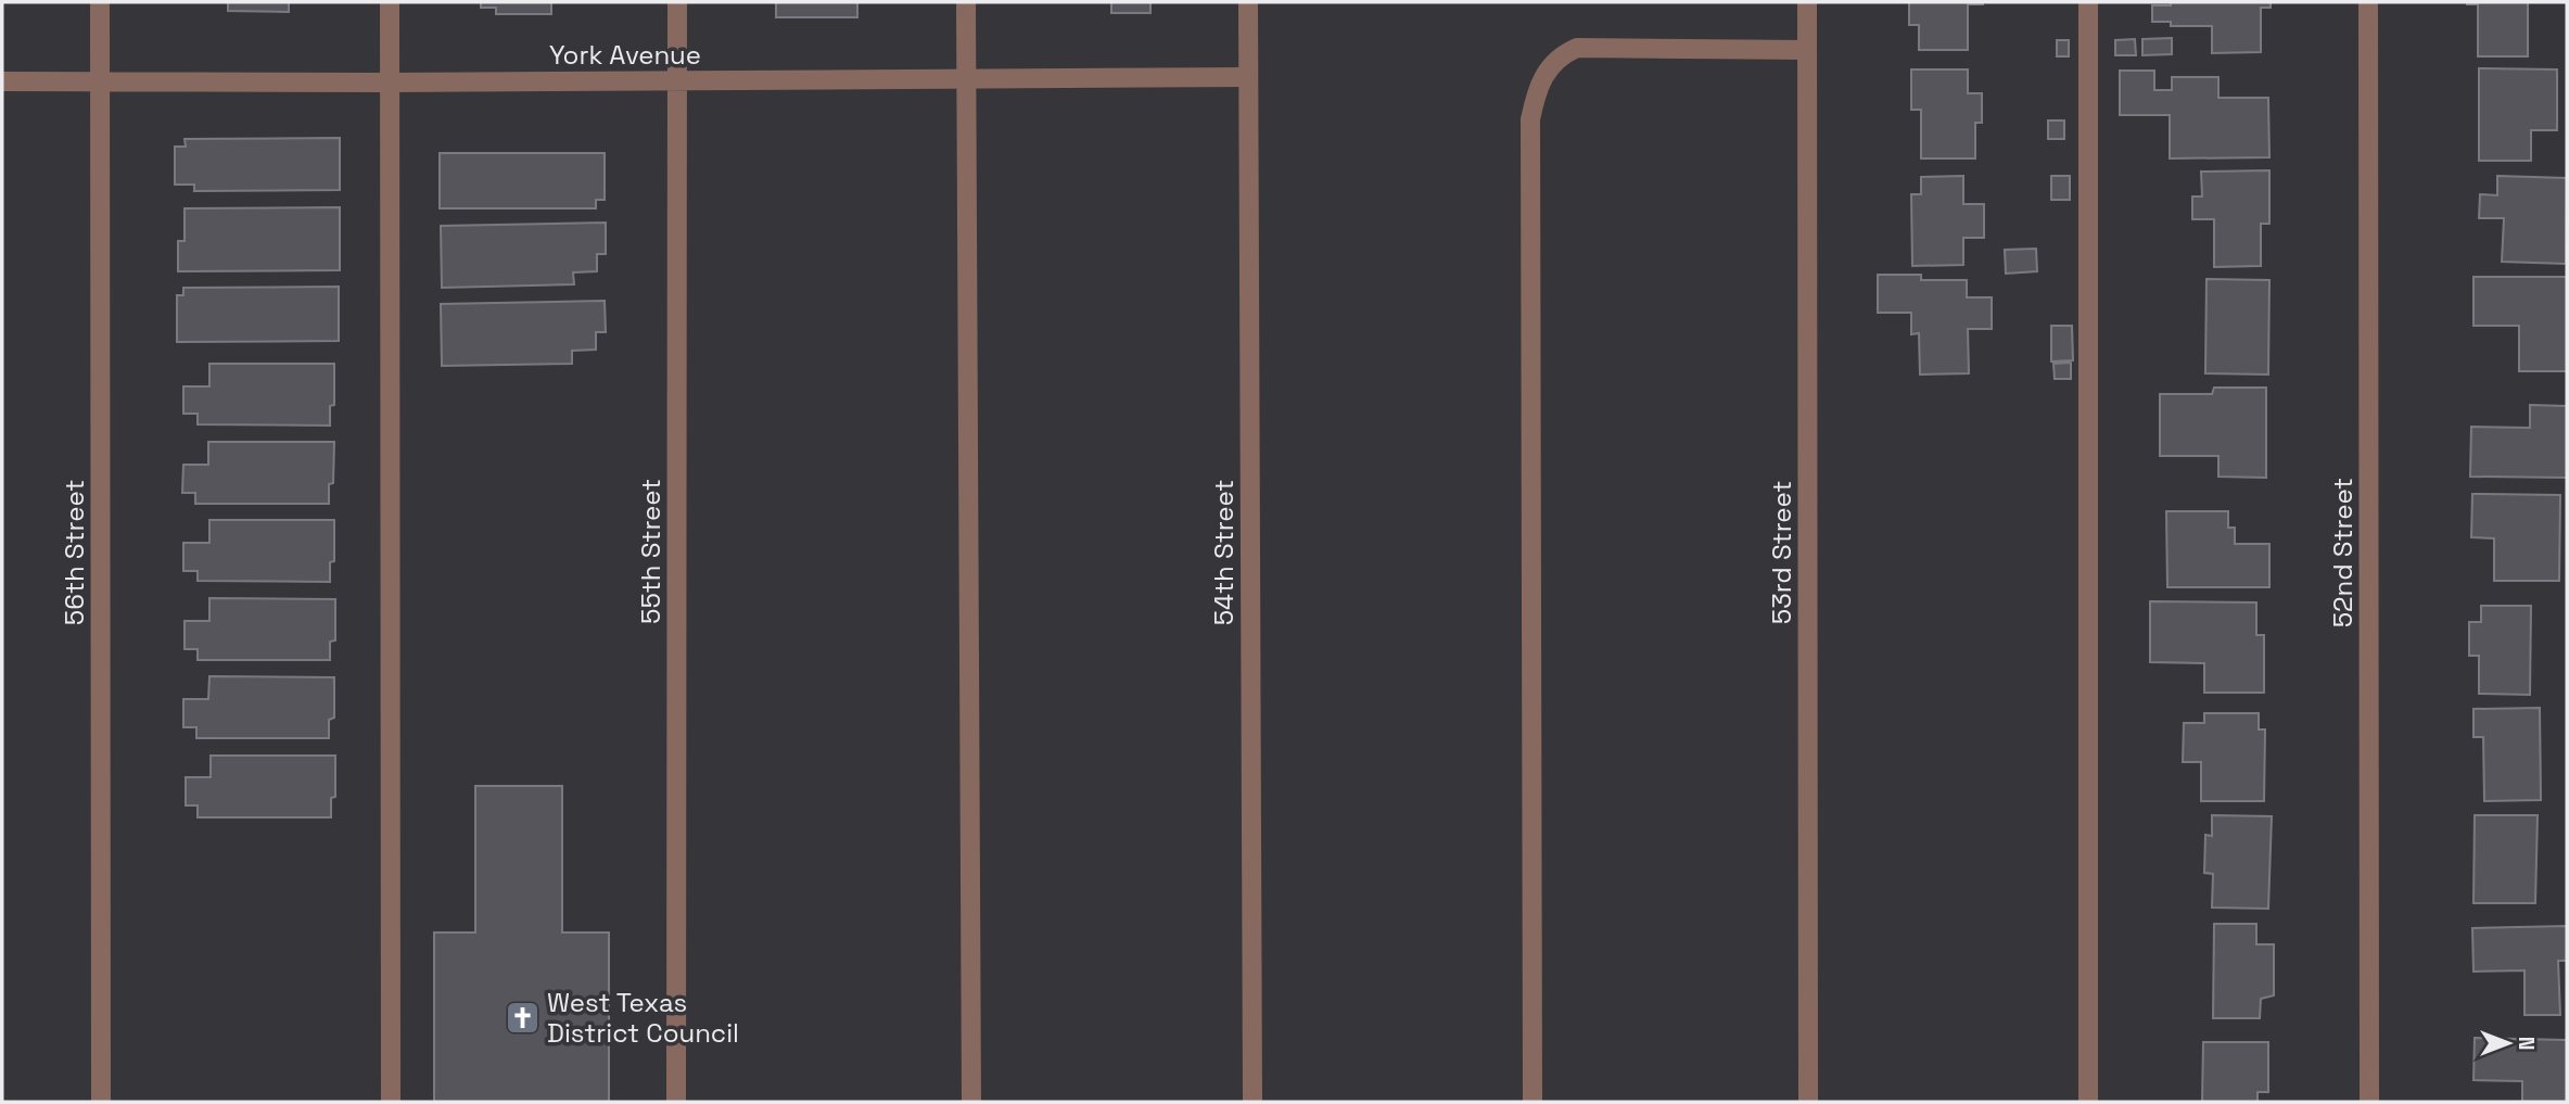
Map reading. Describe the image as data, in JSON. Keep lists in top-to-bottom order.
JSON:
{
  "streets": {
    "street": [
      "York Avenue",
      "55th Street",
      "56th Street",
      "54th Street",
      "53rd Street",
      "52nd Street"
    ]
  },
  "crossings": [
    ["York Avenue", "55th Street"],
    ["York Avenue", "56th Street"],
    ["York Avenue", "54th Street"]
  ],
  "places": {
    "church": ["West Texas District Council"]
  },
  "north": "right"
}
